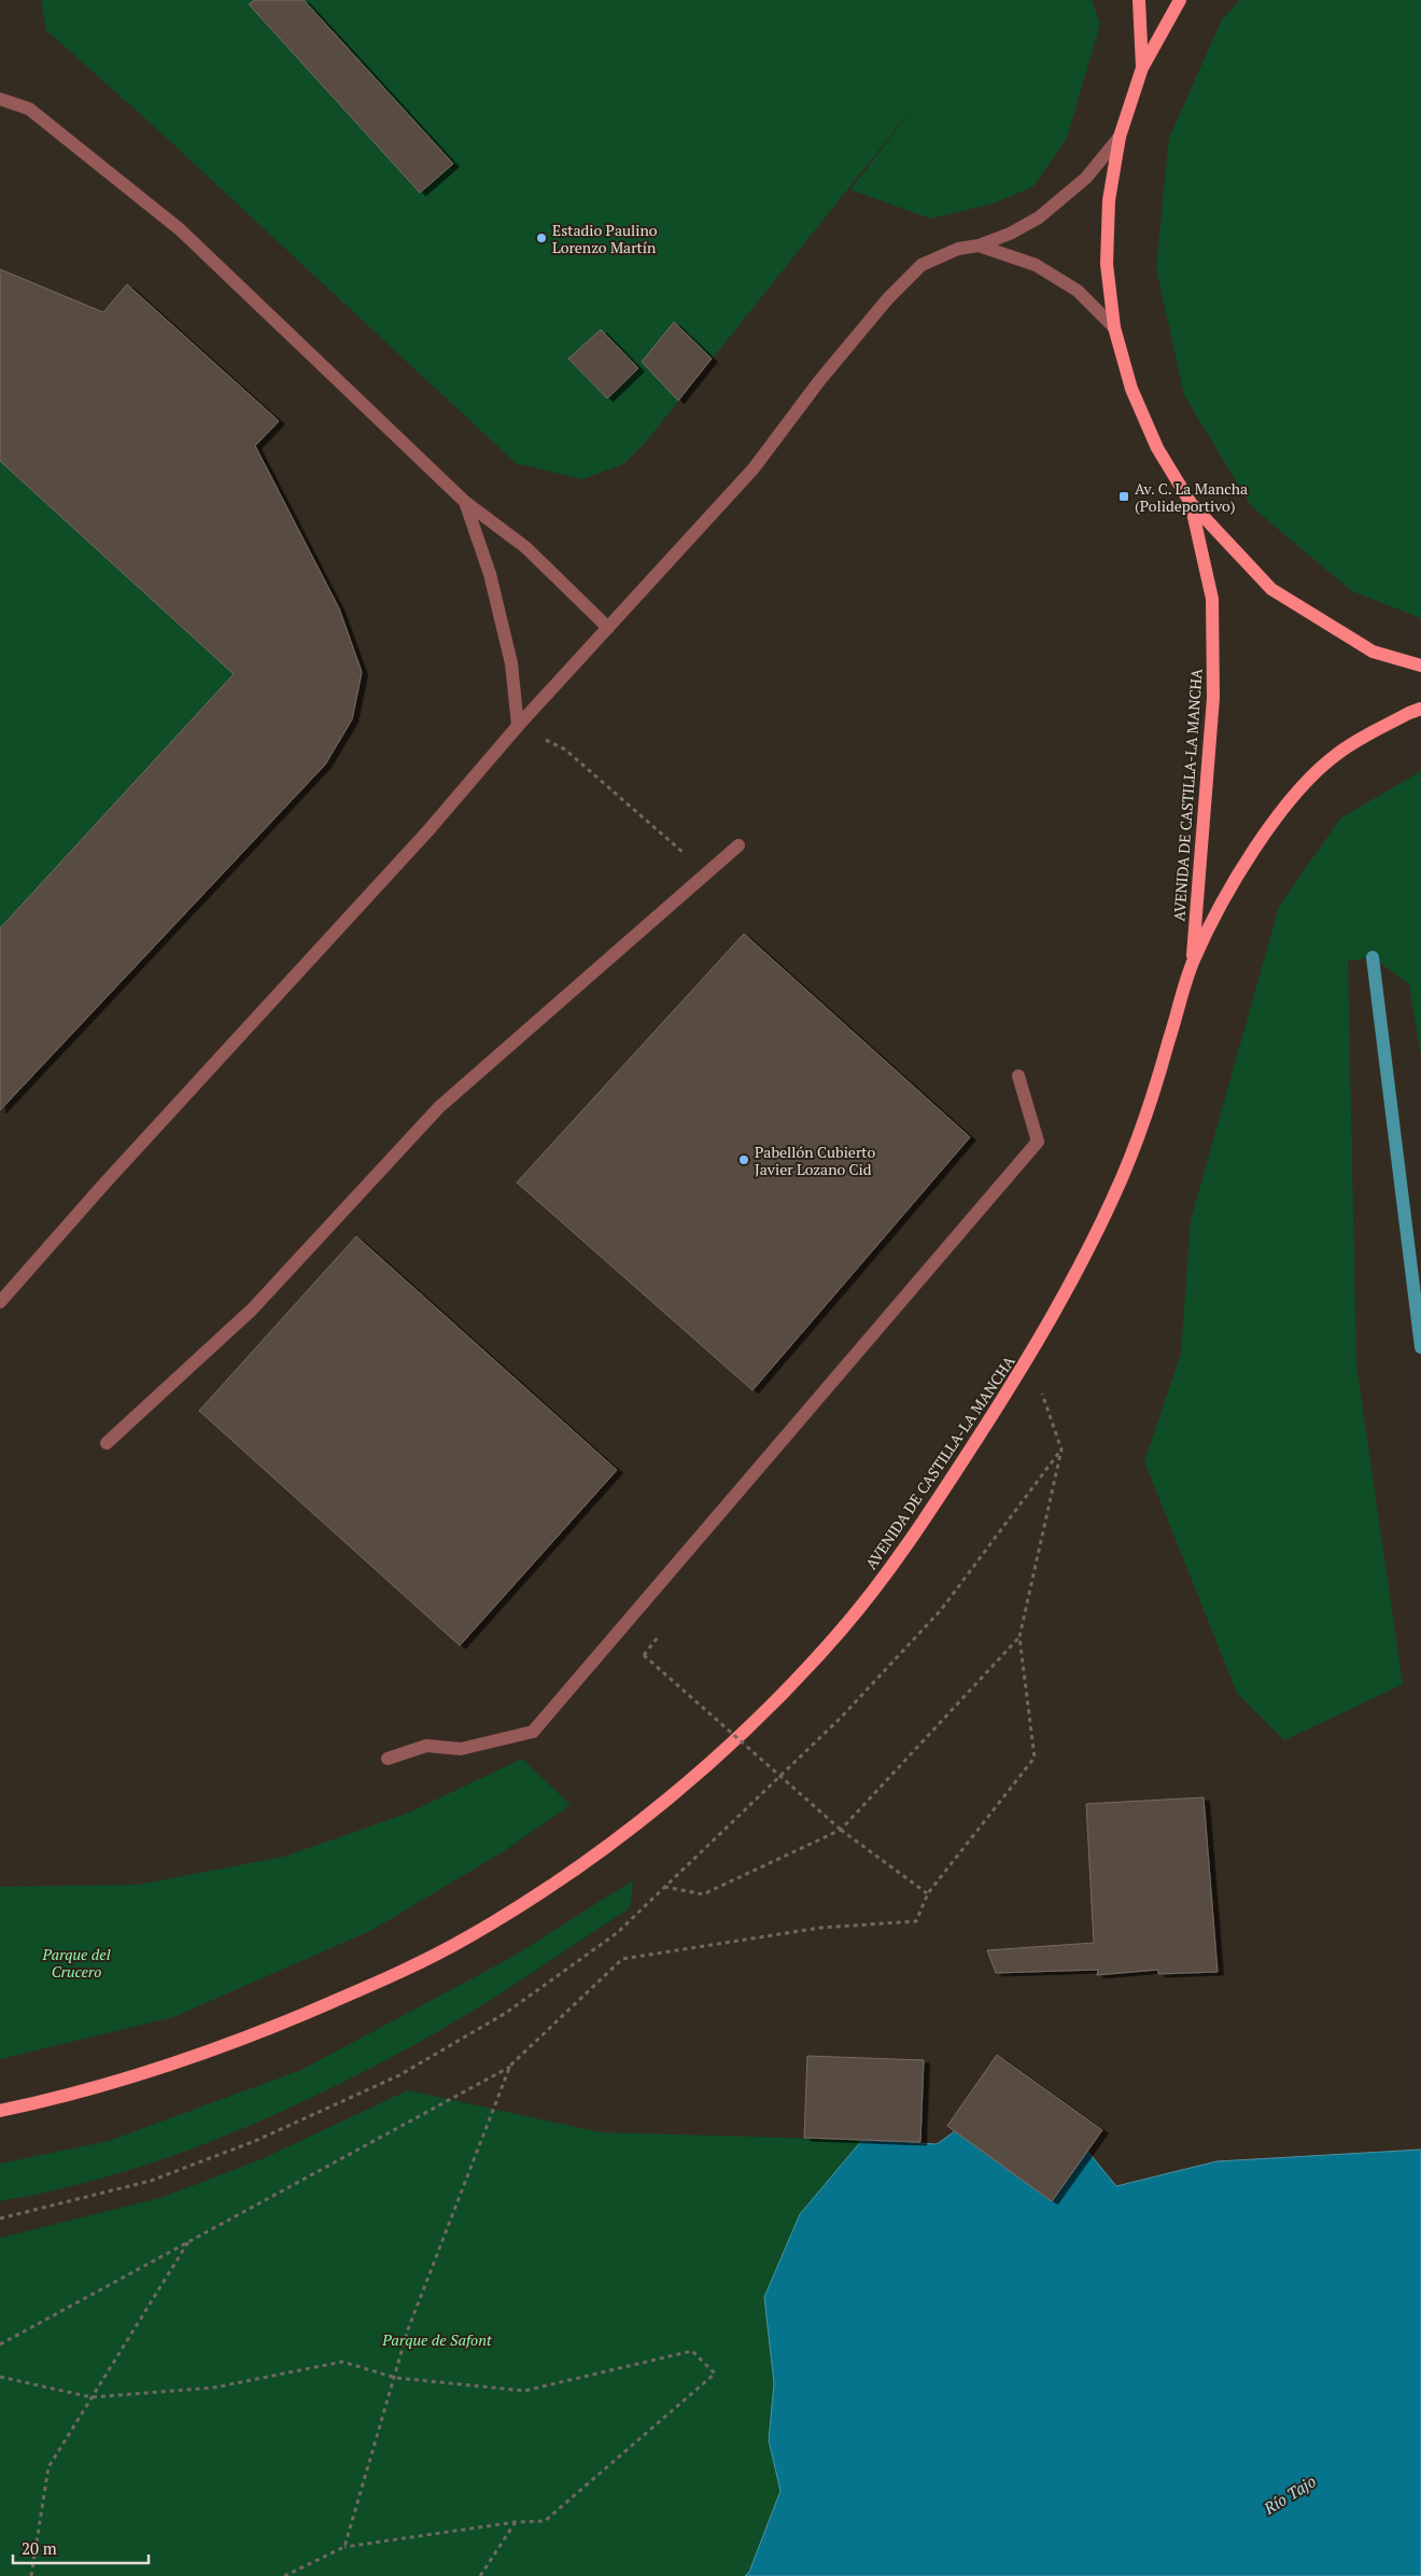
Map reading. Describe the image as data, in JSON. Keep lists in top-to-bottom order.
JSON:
{
  "streets": {
    "main road": ["AVENIDA DE CASTILLA-LA MANCHA"]
  },
  "water": ["Río Tajo"],
  "parks": ["Parque del Crucero", "Parque de Safont"],
  "places": {
    "other": ["Estadio Paulino Lorenzo Martín", "Pabellón Cubierto Javier Lozano Cid"],
    "transit": ["Av. C. La Mancha (Polideportivo)"]
  },
  "scale_bar": "20 m"
}
